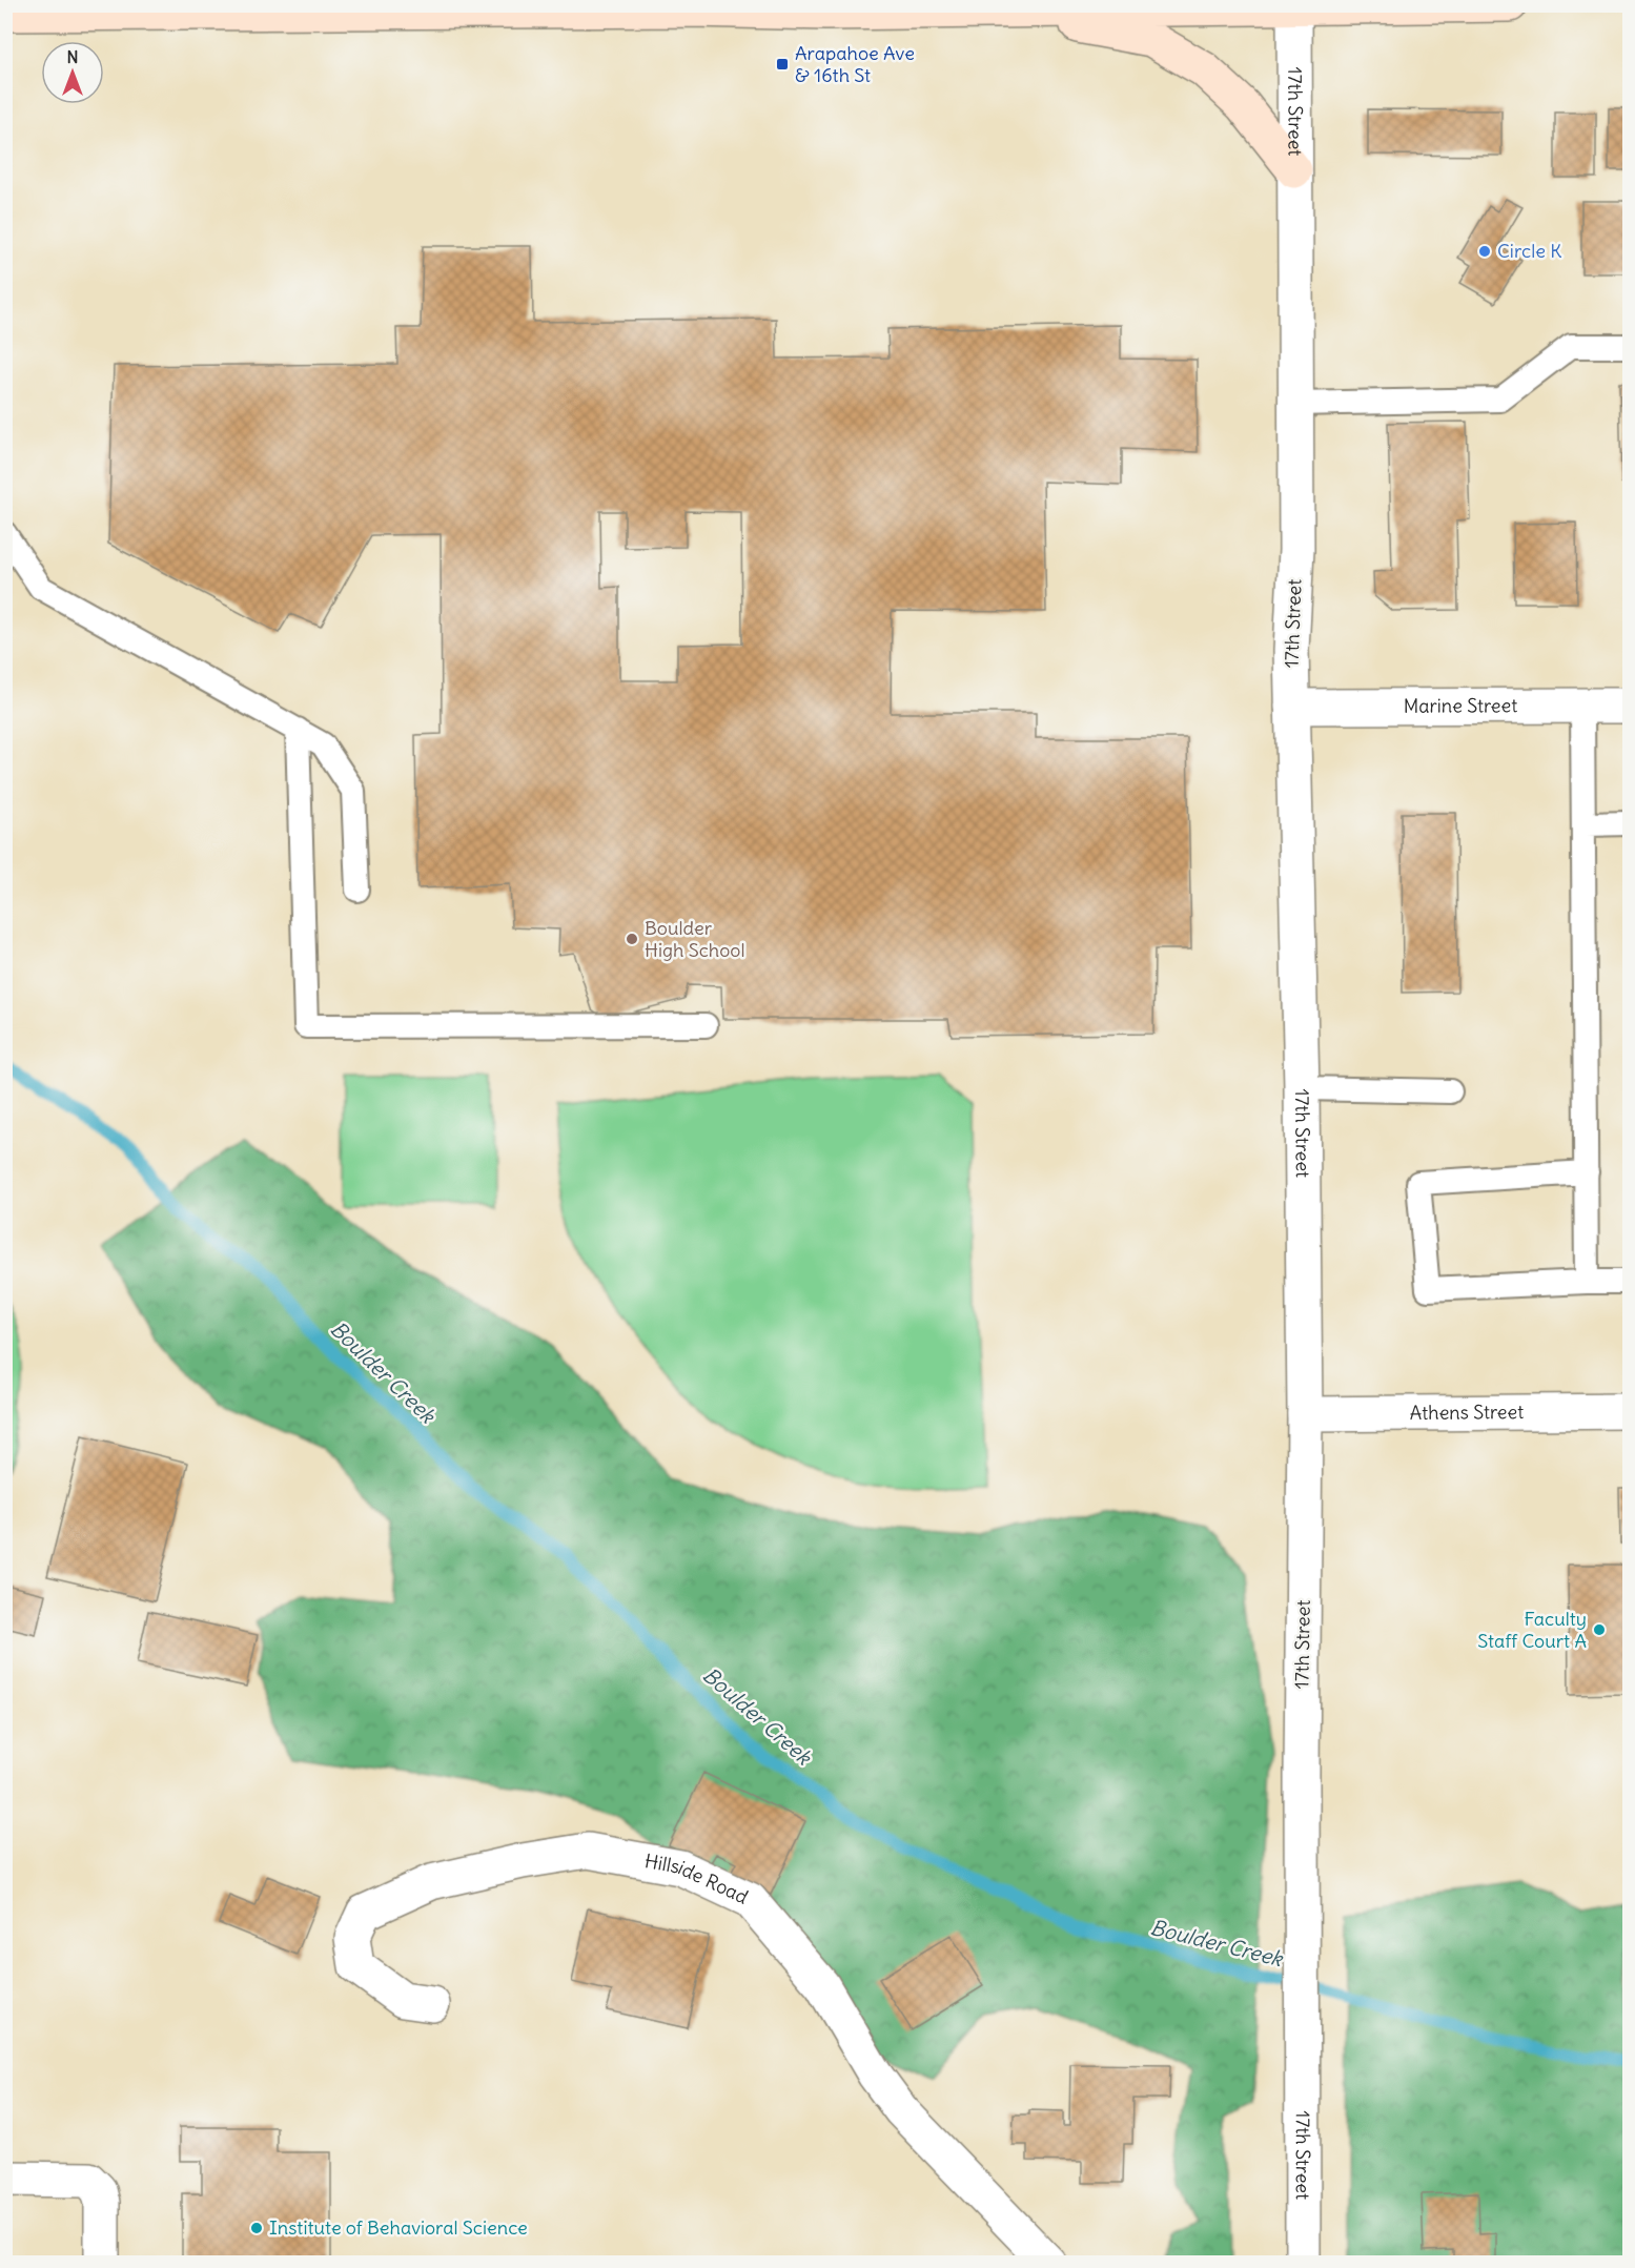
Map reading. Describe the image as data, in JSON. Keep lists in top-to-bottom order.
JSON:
{
  "streets": {
    "street": [
      "17th Street",
      "Marine Street",
      "Athens Street",
      "Hillside Road"
    ]
  },
  "crossings": [
    ["17th Street", "Marine Street"],
    ["17th Street", "Athens Street"]
  ],
  "water": ["Boulder Creek"],
  "places": {
    "transit": ["Arapahoe Ave & 16th St"],
    "other": [
      "Circle K",
      "Boulder High School",
      "Faculty Staff Court A",
      "Institute of Behavioral Science"
    ]
  },
  "north": "top"
}
